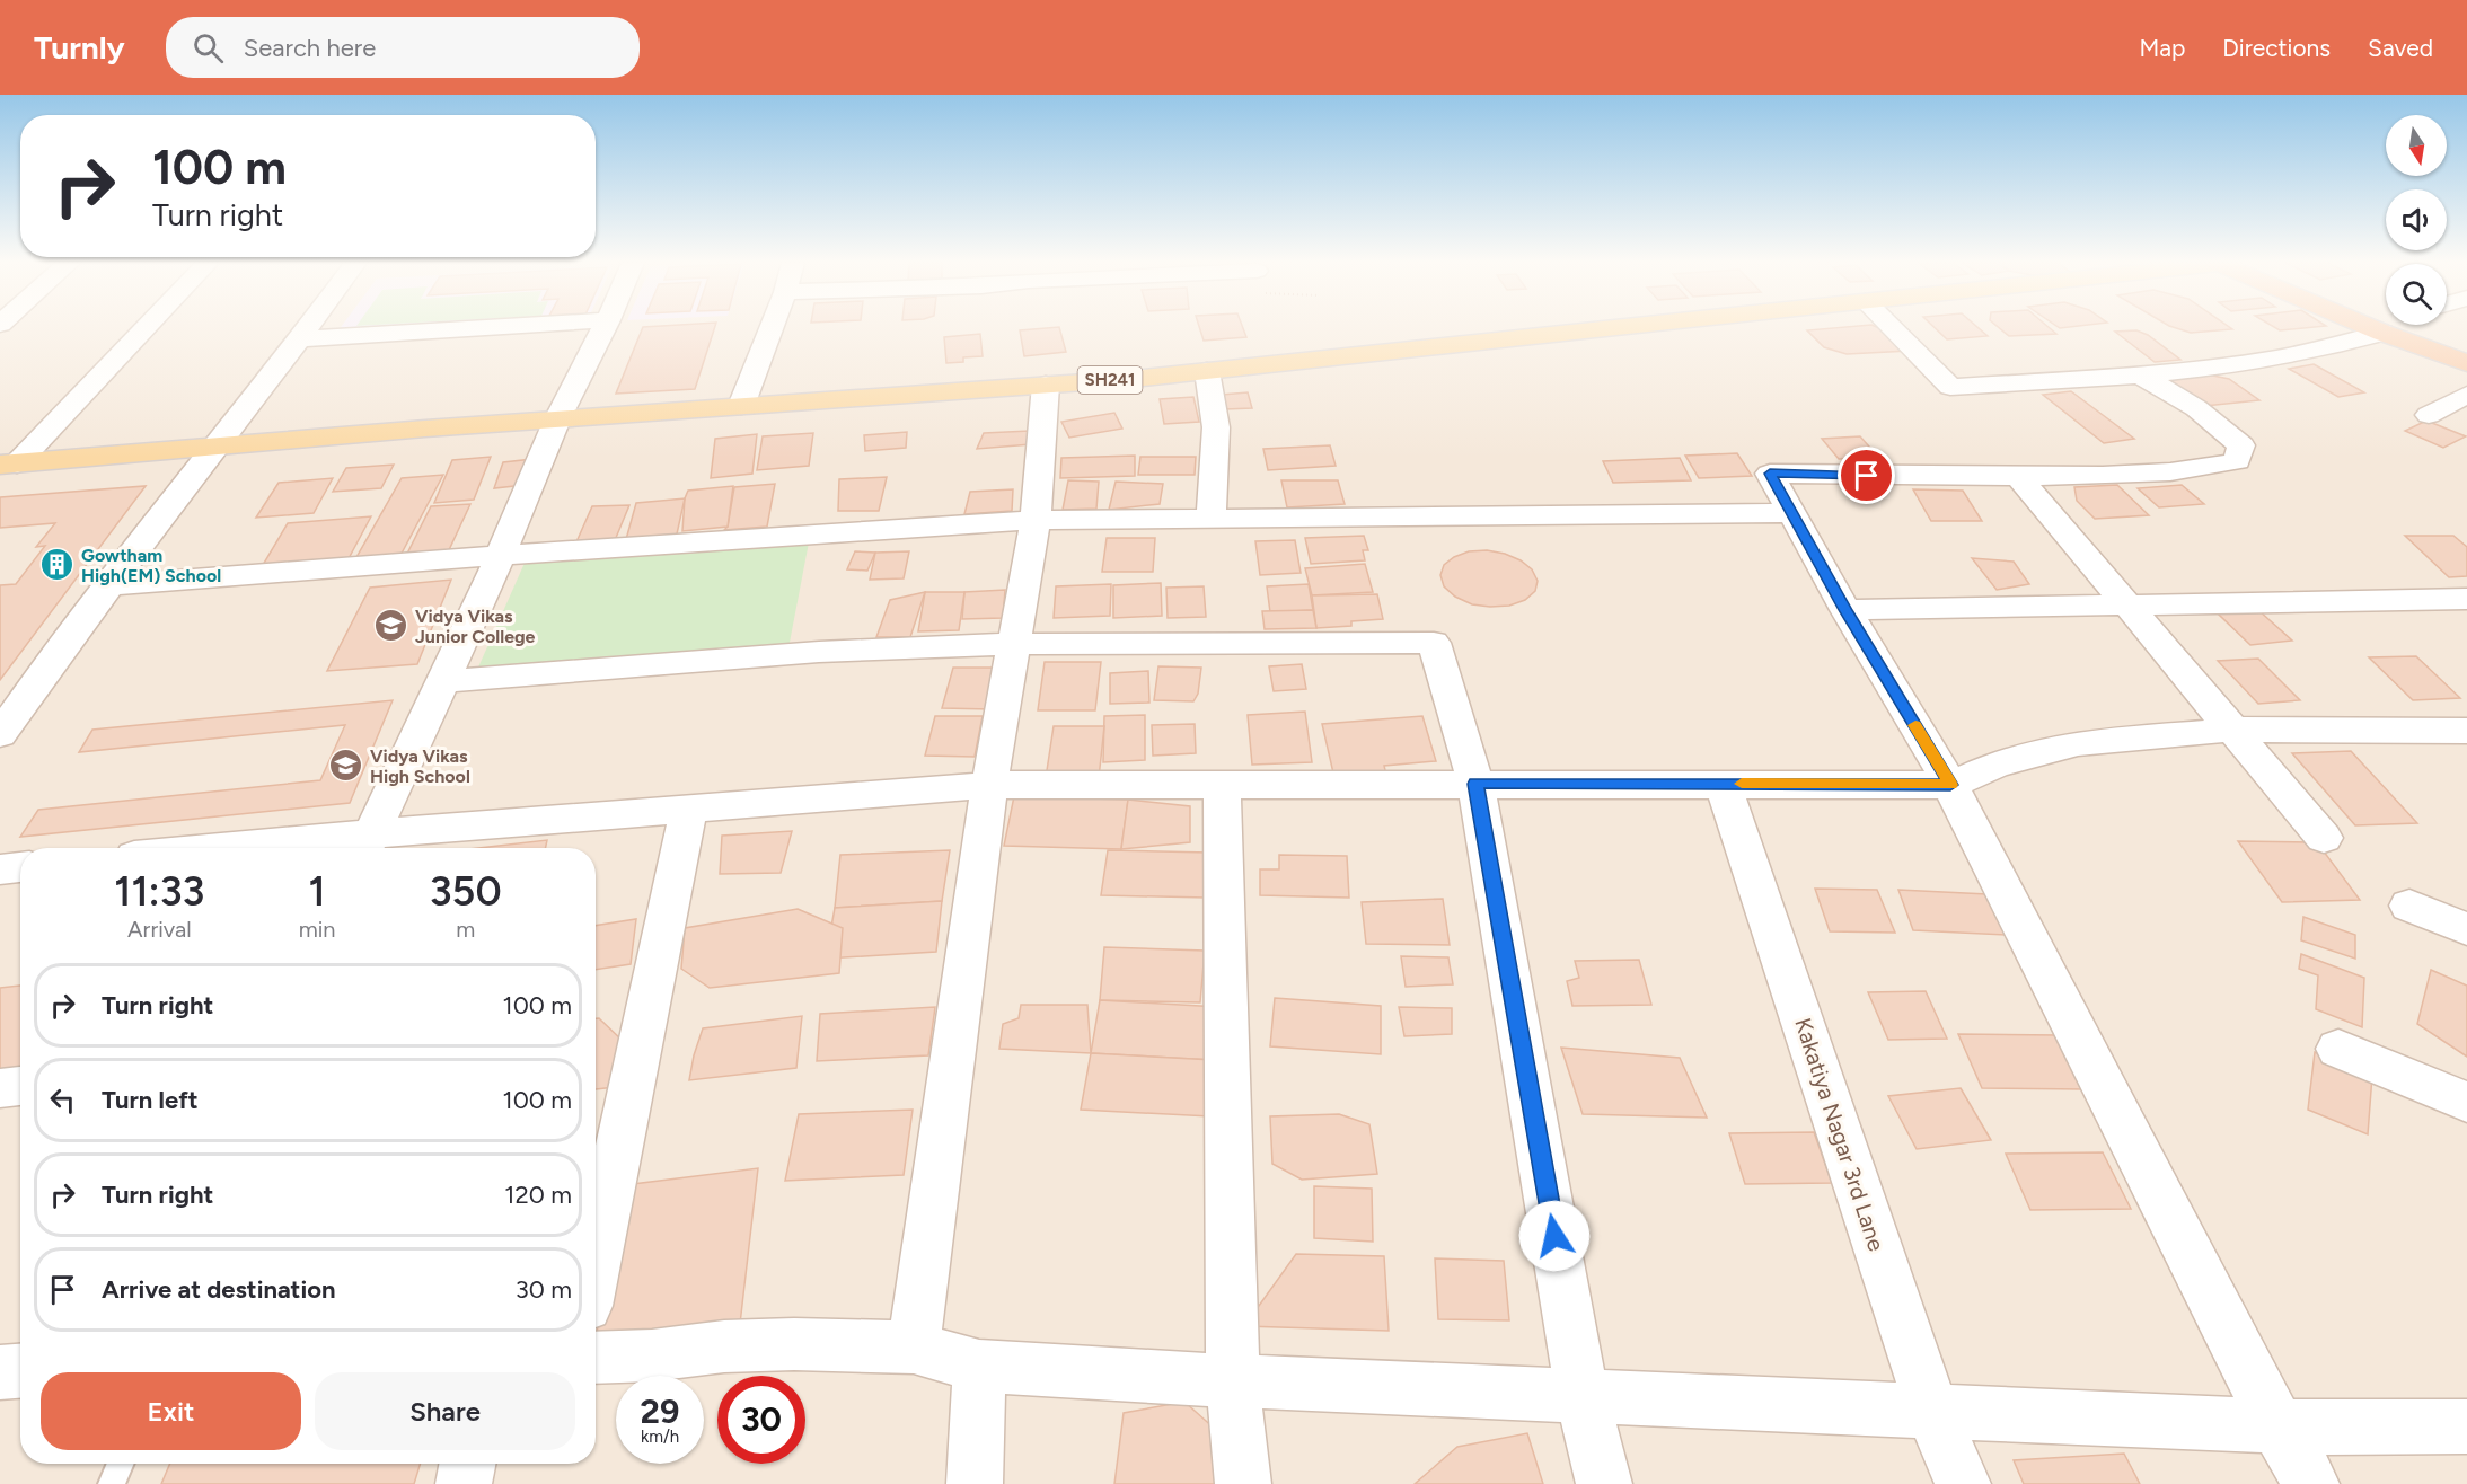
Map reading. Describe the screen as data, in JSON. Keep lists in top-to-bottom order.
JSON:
{
  "streets": {
    "main road": ["SH241"],
    "street": ["Kakatiya Nagar 3rd Lane"]
  },
  "places": {
    "building": ["Gowtham High(EM) School"],
    "school or university": ["Vidya Vikas Junior College", "Vidya Vikas High School"]
  },
  "north": "bottom",
  "page": {
    "header": "Turnly",
    "search": "Search here",
    "nav": ["Map", "Directions", "Saved"],
    "turn": ["100 m", "Turn right"],
    "eta": [
      "11:33",
      "Arrival",
      "1",
      "min",
      "350",
      "m"
    ],
    "list": [
      {
        "name": "Turn right",
        "value": "100 m"
      },
      {
        "name": "Turn left",
        "value": "100 m"
      },
      {
        "name": "Turn right",
        "value": "120 m"
      },
      {
        "name": "Arrive at destination",
        "value": "30 m"
      }
    ],
    "buttons": ["Exit", "Share"],
    "speed": "29 km/h",
    "limit": "30"
  }
}
